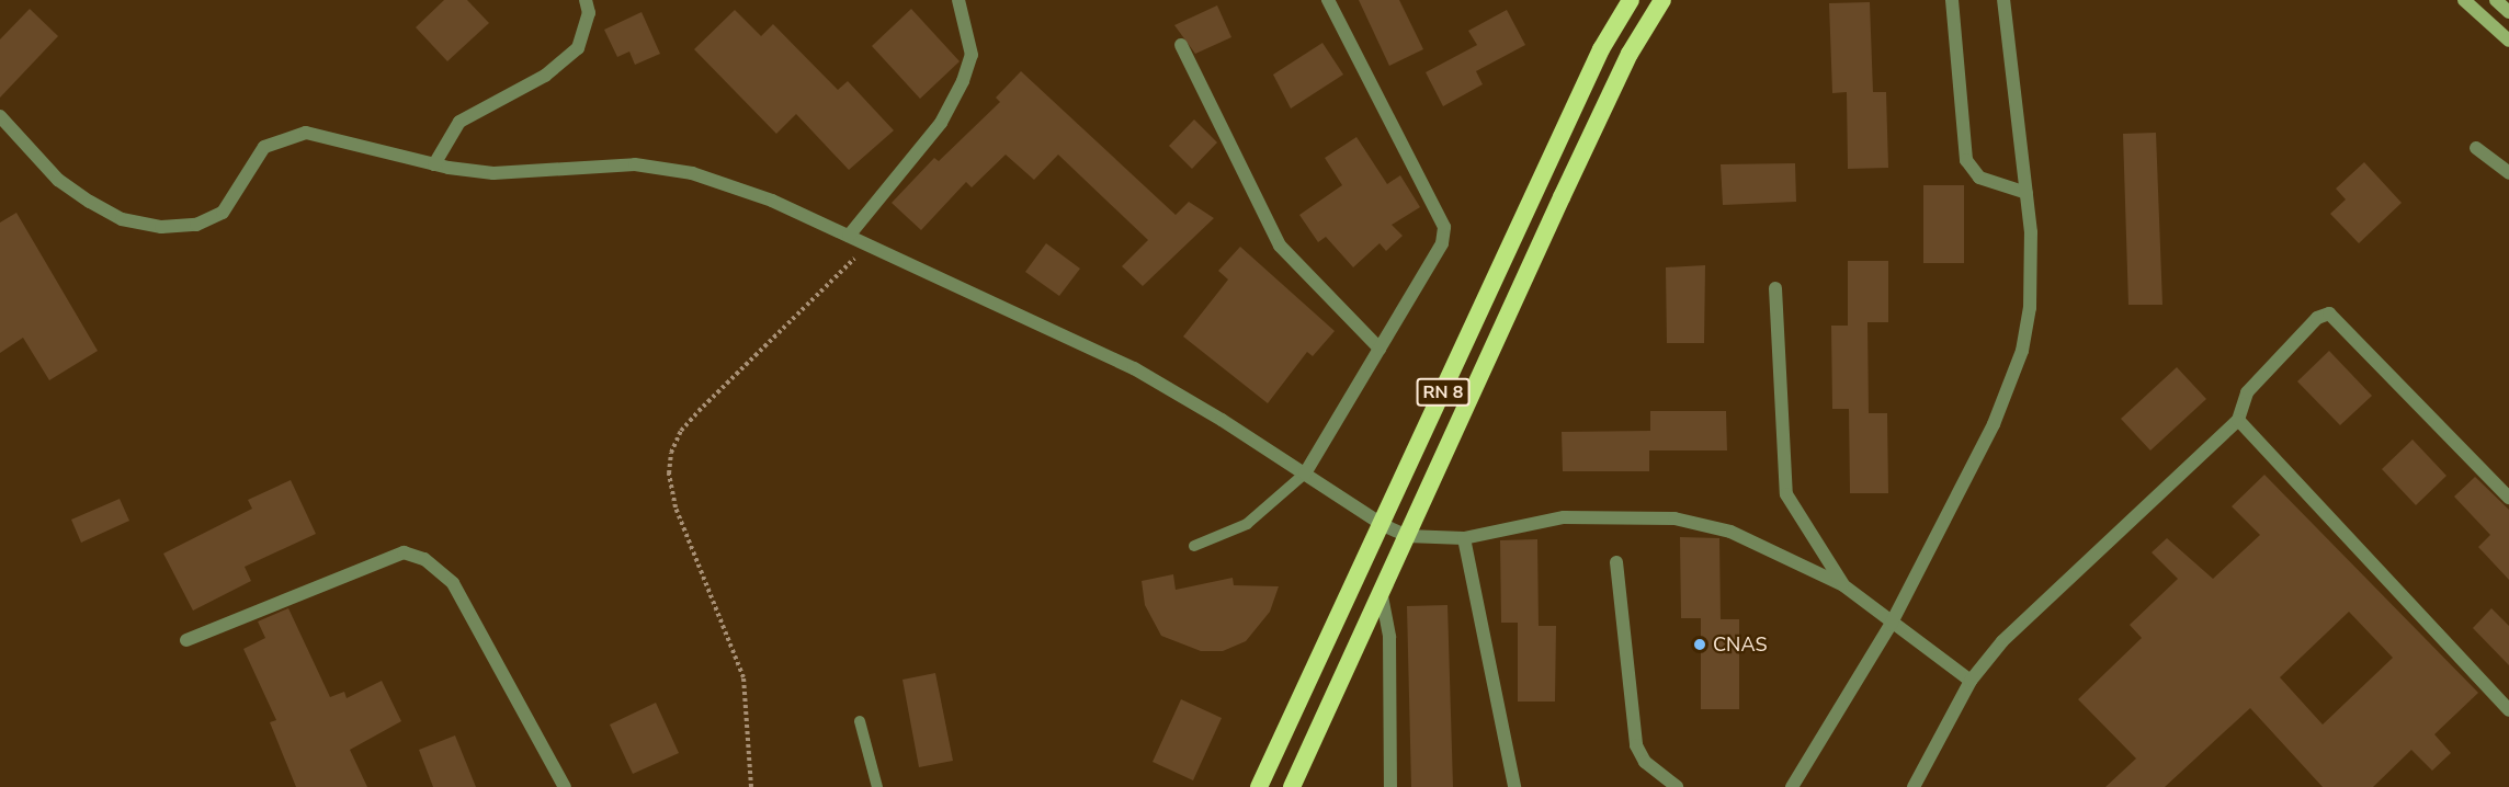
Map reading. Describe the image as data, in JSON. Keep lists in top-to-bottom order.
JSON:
{
  "streets": {
    "highway": ["RN 8"]
  },
  "places": ["CNAS"]
}
